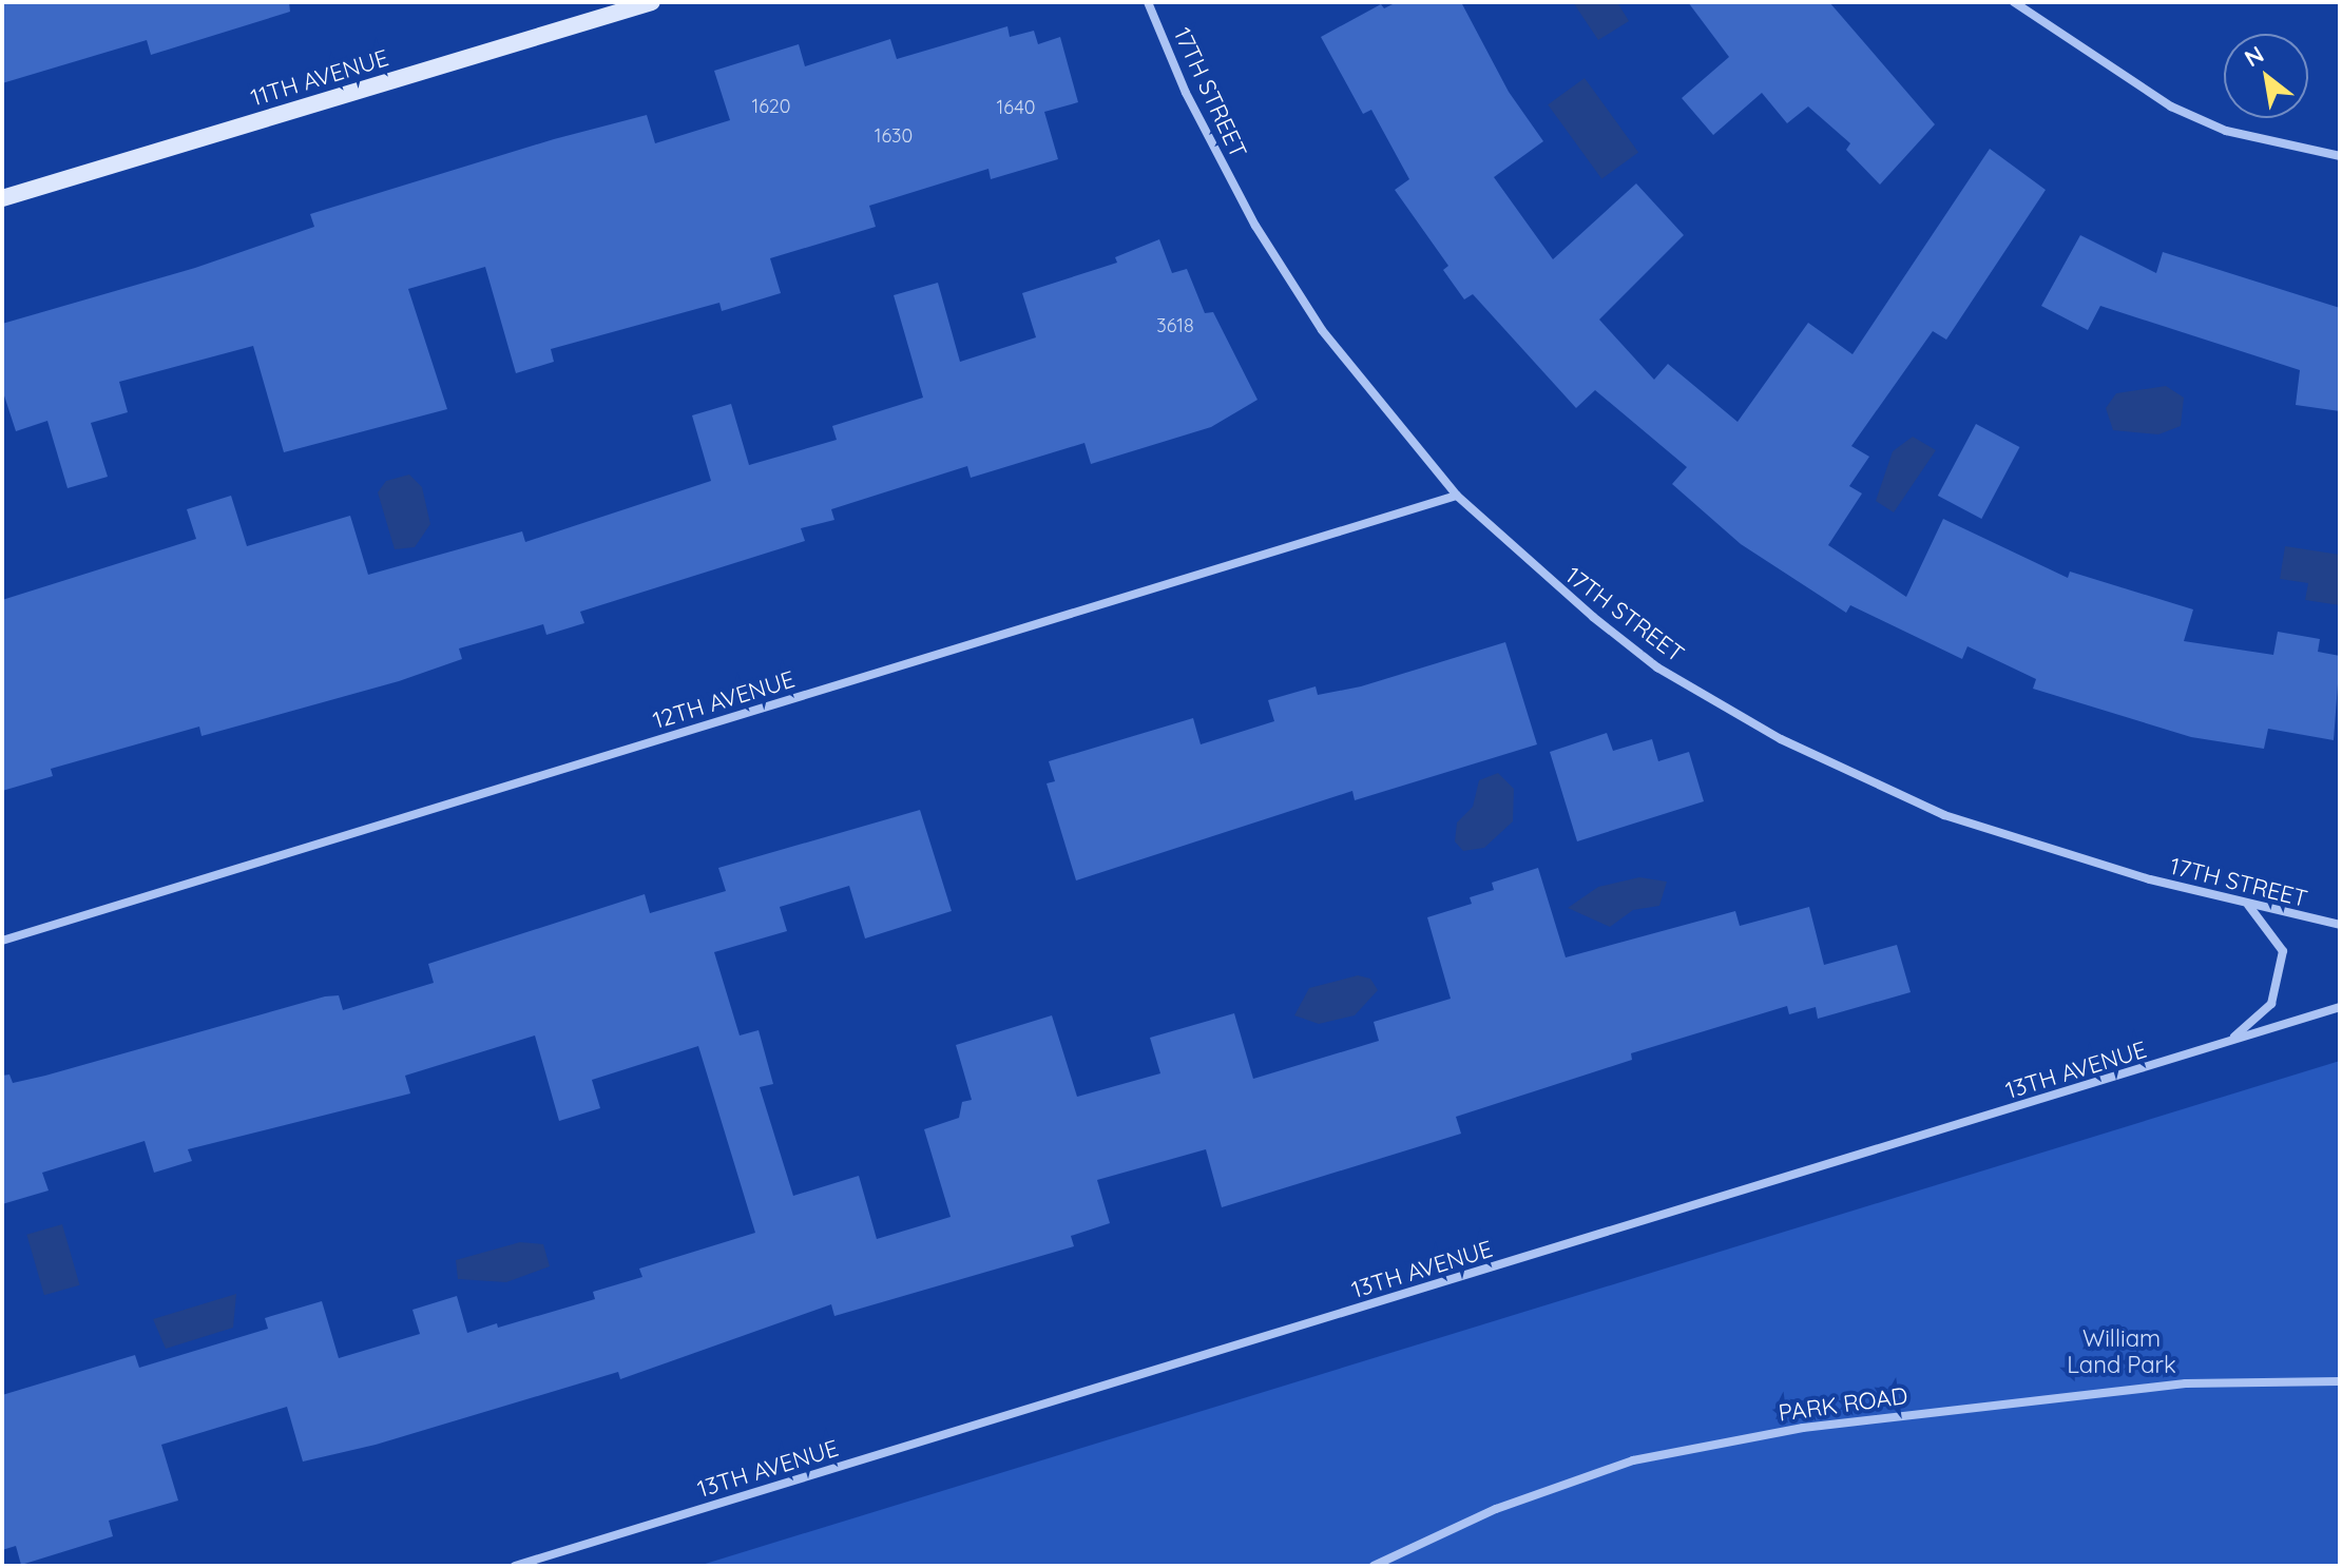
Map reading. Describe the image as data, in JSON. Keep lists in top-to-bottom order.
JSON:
{
  "streets": {
    "street": [
      "11TH AVENUE",
      "17TH STREET",
      "12TH AVENUE",
      "13TH AVENUE",
      "PARK ROAD"
    ]
  },
  "crossings": [
    ["17TH STREET", "12TH AVENUE"]
  ],
  "parks": ["William Land Park"],
  "house_numbers": [
    "1620",
    "1640",
    "1630",
    "3618"
  ],
  "north": "top left"
}
